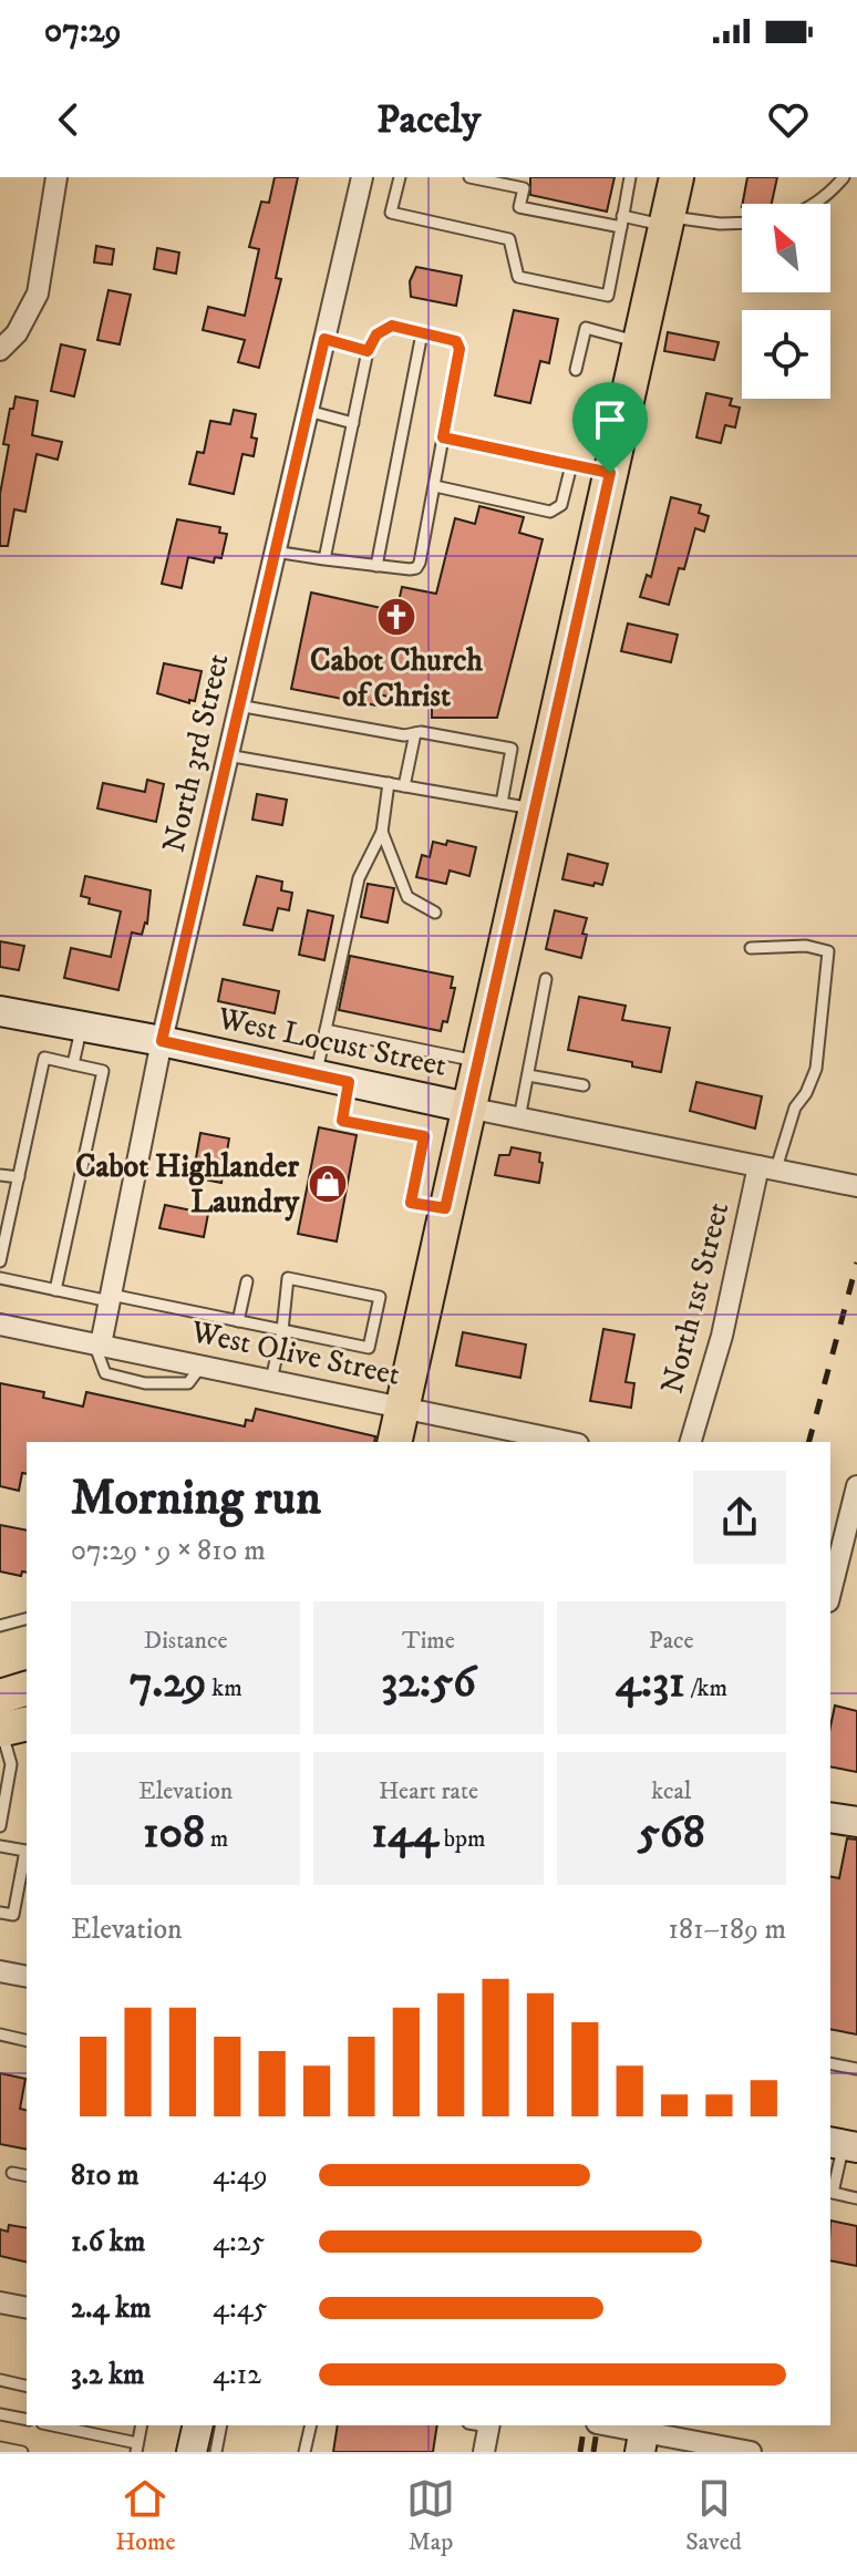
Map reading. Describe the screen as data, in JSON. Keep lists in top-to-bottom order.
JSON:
{
  "streets": {
    "street": [
      "North 3rd Street",
      "West Locust Street",
      "North 1st Street",
      "West Olive Street"
    ]
  },
  "crossings": [
    ["North 3rd Street", "West Locust Street"],
    ["North 3rd Street", "West Olive Street"],
    ["West Locust Street", "North 1st Street"]
  ],
  "places": {
    "church": ["Cabot Church of Christ"],
    "shop": ["Cabot Highlander Laundry"]
  },
  "north": "top left",
  "page": {
    "status": "07:29",
    "header": "Pacely",
    "heading": ["Morning run", "07:29 · 9 × 810 m"],
    "stats": [
      ["Distance", "7.29 km"],
      ["Time", "32:56"],
      ["Pace", "4:31 /km"],
      ["Elevation", "108 m"],
      ["Heart rate", "144 bpm"],
      ["kcal", "568"]
    ],
    "chart": ["Elevation", "181–189 m"],
    "list": [
      {
        "name": "810 m",
        "note": "4:49"
      },
      {
        "name": "1.6 km",
        "note": "4:25"
      },
      {
        "name": "2.4 km",
        "note": "4:45"
      },
      {
        "name": "3.2 km",
        "note": "4:12"
      }
    ],
    "tabs": ["Home", "Map", "Saved"]
  }
}
